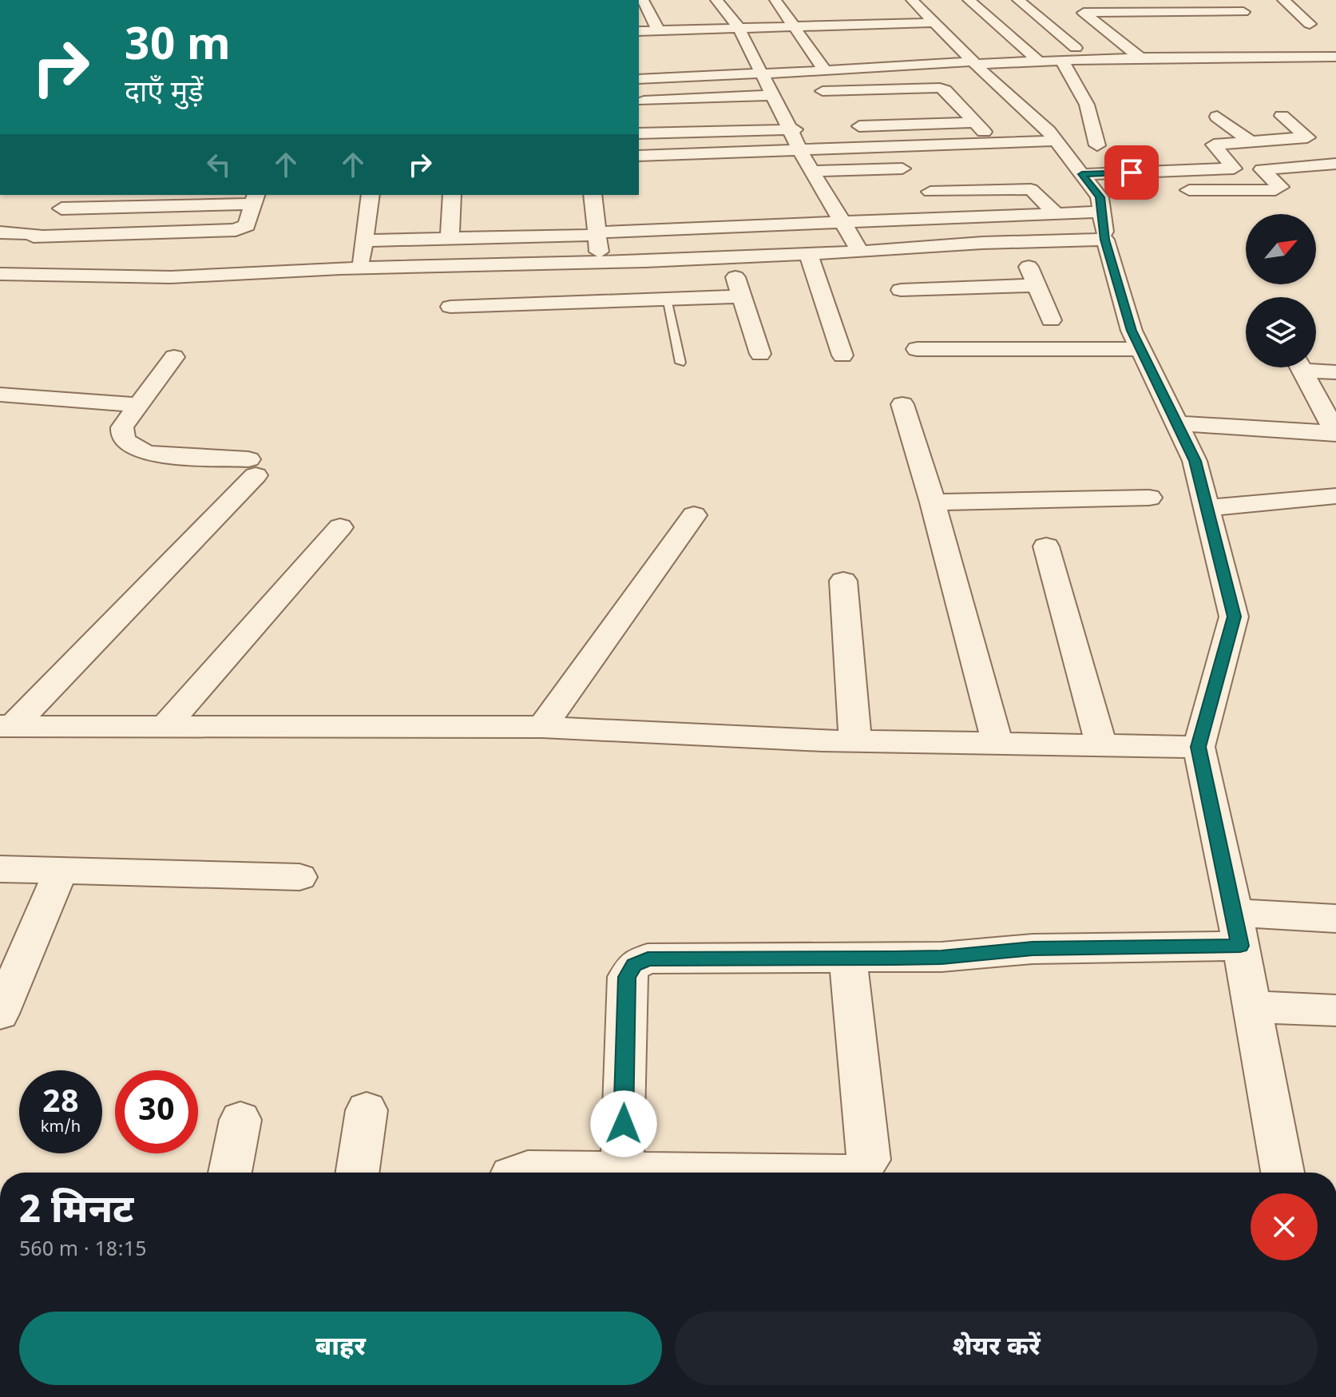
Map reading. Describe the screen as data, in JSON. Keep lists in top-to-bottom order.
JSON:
{
  "north": "top right",
  "page": {
    "turn": ["30 m", "दाएँ मुड़ें"],
    "speed": "28 km/h",
    "limit": "30",
    "heading": ["2 मिनट", "560 m · 18:15"],
    "buttons": ["बाहर", "शेयर करें"]
  }
}
